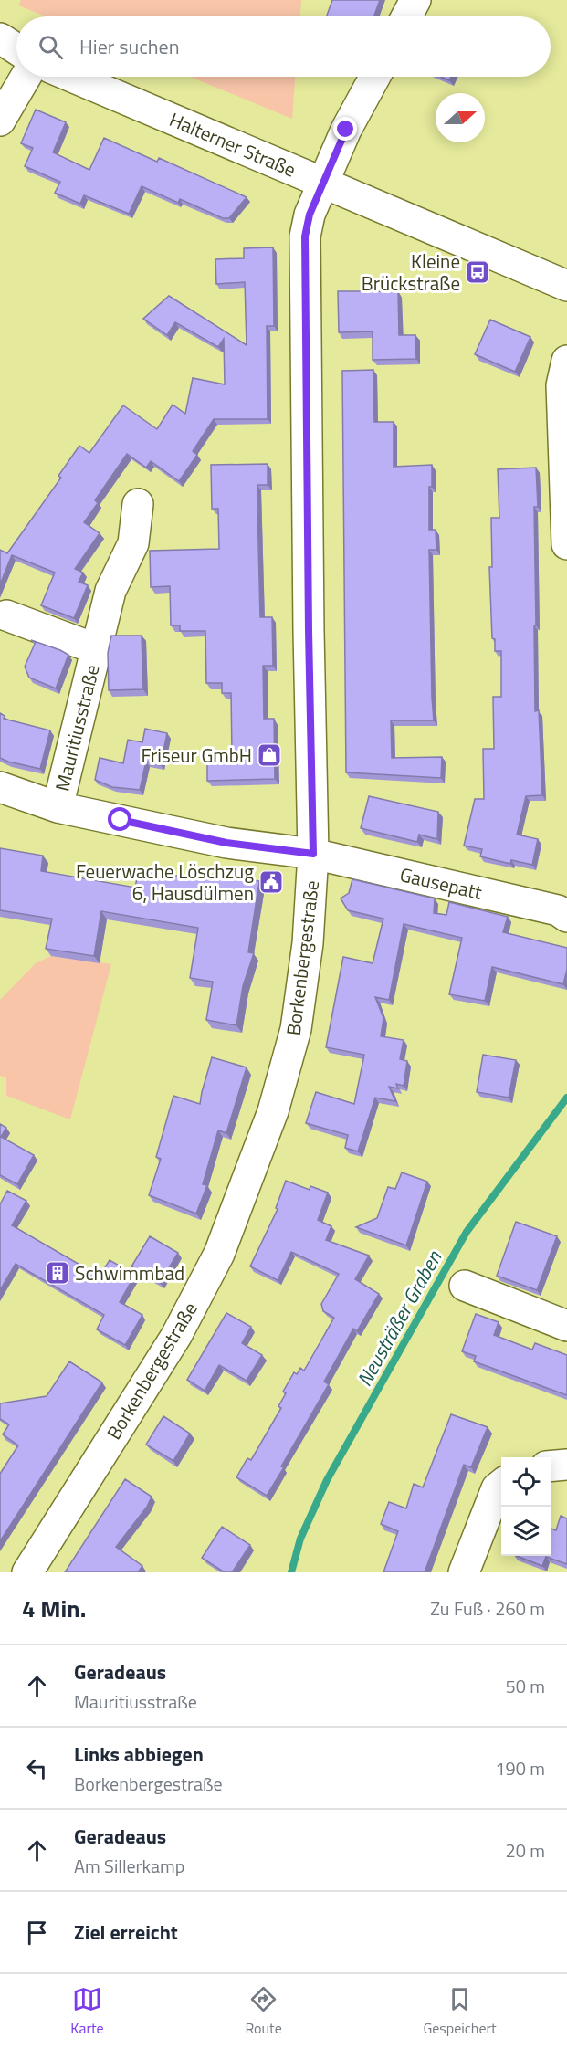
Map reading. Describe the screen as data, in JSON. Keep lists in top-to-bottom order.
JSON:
{
  "streets": {
    "street": [
      "Halterner Straße",
      "Mauritiusstraße",
      "Gausepatt",
      "Borkenbergestraße"
    ]
  },
  "crossings": [
    ["Halterner Straße", "Borkenbergestraße"],
    ["Mauritiusstraße", "Gausepatt"],
    ["Mauritiusstraße", "Borkenbergestraße"],
    ["Gausepatt", "Borkenbergestraße"]
  ],
  "water": ["Neusträßer Graben"],
  "places": {
    "bus stop": ["Kleine Brückstraße"],
    "shop": ["Friseur GmbH"],
    "public building": ["Feuerwache Löschzug 6, Hausdülmen"],
    "building": ["Schwimmbad"]
  },
  "north": "right",
  "page": {
    "search": "Hier suchen",
    "heading": ["4 Min.", "Zu Fuß · 260 m"],
    "list": [
      ["Geradeaus", "Mauritiusstraße", "50 m"],
      ["Links abbiegen", "Borkenbergestraße", "190 m"],
      ["Geradeaus", "Am Sillerkamp", "20 m"],
      "Ziel erreicht"
    ],
    "nav": ["Karte", "Route", "Gespeichert"]
  }
}
